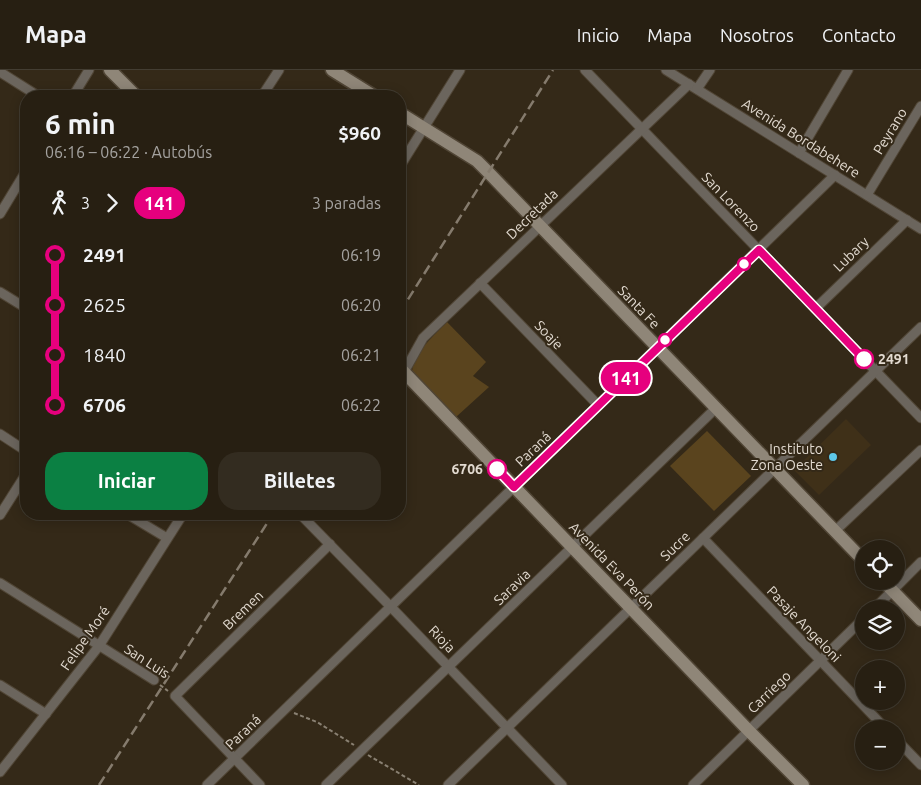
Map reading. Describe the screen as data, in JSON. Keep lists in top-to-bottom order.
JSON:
{
  "streets": {
    "main road": ["Santa Fe", "Avenida Eva Perón"],
    "street": [
      "Peyrano",
      "Avenida Bordabehere",
      "San Lorenzo",
      "Decretada",
      "Lubary",
      "Soaje",
      "Paraná",
      "Sucre",
      "Saravia",
      "Bremen",
      "Pasaje Angeloni",
      "Felipe Moré",
      "Rioja",
      "San Luis",
      "Carriego"
    ]
  },
  "crossings": [
    ["Peyrano", "Avenida Bordabehere"],
    ["Avenida Bordabehere", "Decretada"],
    ["Avenida Bordabehere", "Lubary"],
    ["Avenida Bordabehere", "Paraná"],
    ["San Lorenzo", "Decretada"],
    ["San Lorenzo", "Lubary"],
    ["San Lorenzo", "Paraná"],
    ["San Lorenzo", "Sucre"],
    ["Decretada", "Santa Fe"],
    ["Decretada", "Soaje"],
    ["Santa Fe", "Paraná"],
    ["Santa Fe", "Sucre"],
    ["Santa Fe", "Saravia"],
    ["Soaje", "Paraná"],
    ["Paraná", "Avenida Eva Perón"],
    ["Paraná", "Rioja"],
    ["Paraná", "San Luis"],
    ["Sucre", "Avenida Eva Perón"],
    ["Sucre", "Pasaje Angeloni"],
    ["Sucre", "Rioja"],
    ["Avenida Eva Perón", "Saravia"],
    ["Avenida Eva Perón", "Carriego"],
    ["Saravia", "Rioja"],
    ["Bremen", "Rioja"],
    ["Bremen", "San Luis"],
    ["Pasaje Angeloni", "Carriego"],
    ["Felipe Moré", "San Luis"]
  ],
  "places": ["2491", "Instituto Zona Oeste", "6706"],
  "lines": ["bus line 141"],
  "page": {
    "header": "Mapa",
    "nav": [
      "Inicio",
      "Mapa",
      "Nosotros",
      "Contacto"
    ],
    "on_map": "141",
    "heading": ["6 min", "06:16 – 06:22 · Autobús", "$960"],
    "legs": ["3", "141", "3 paradas"],
    "list": [
      {
        "name": "2491",
        "value": "06:19"
      },
      {
        "name": "2625",
        "value": "06:20"
      },
      {
        "name": "1840",
        "value": "06:21"
      },
      {
        "name": "6706",
        "value": "06:22"
      }
    ],
    "buttons": ["Iniciar", "Billetes"],
    "map_buttons": ["+", "−"]
  }
}
